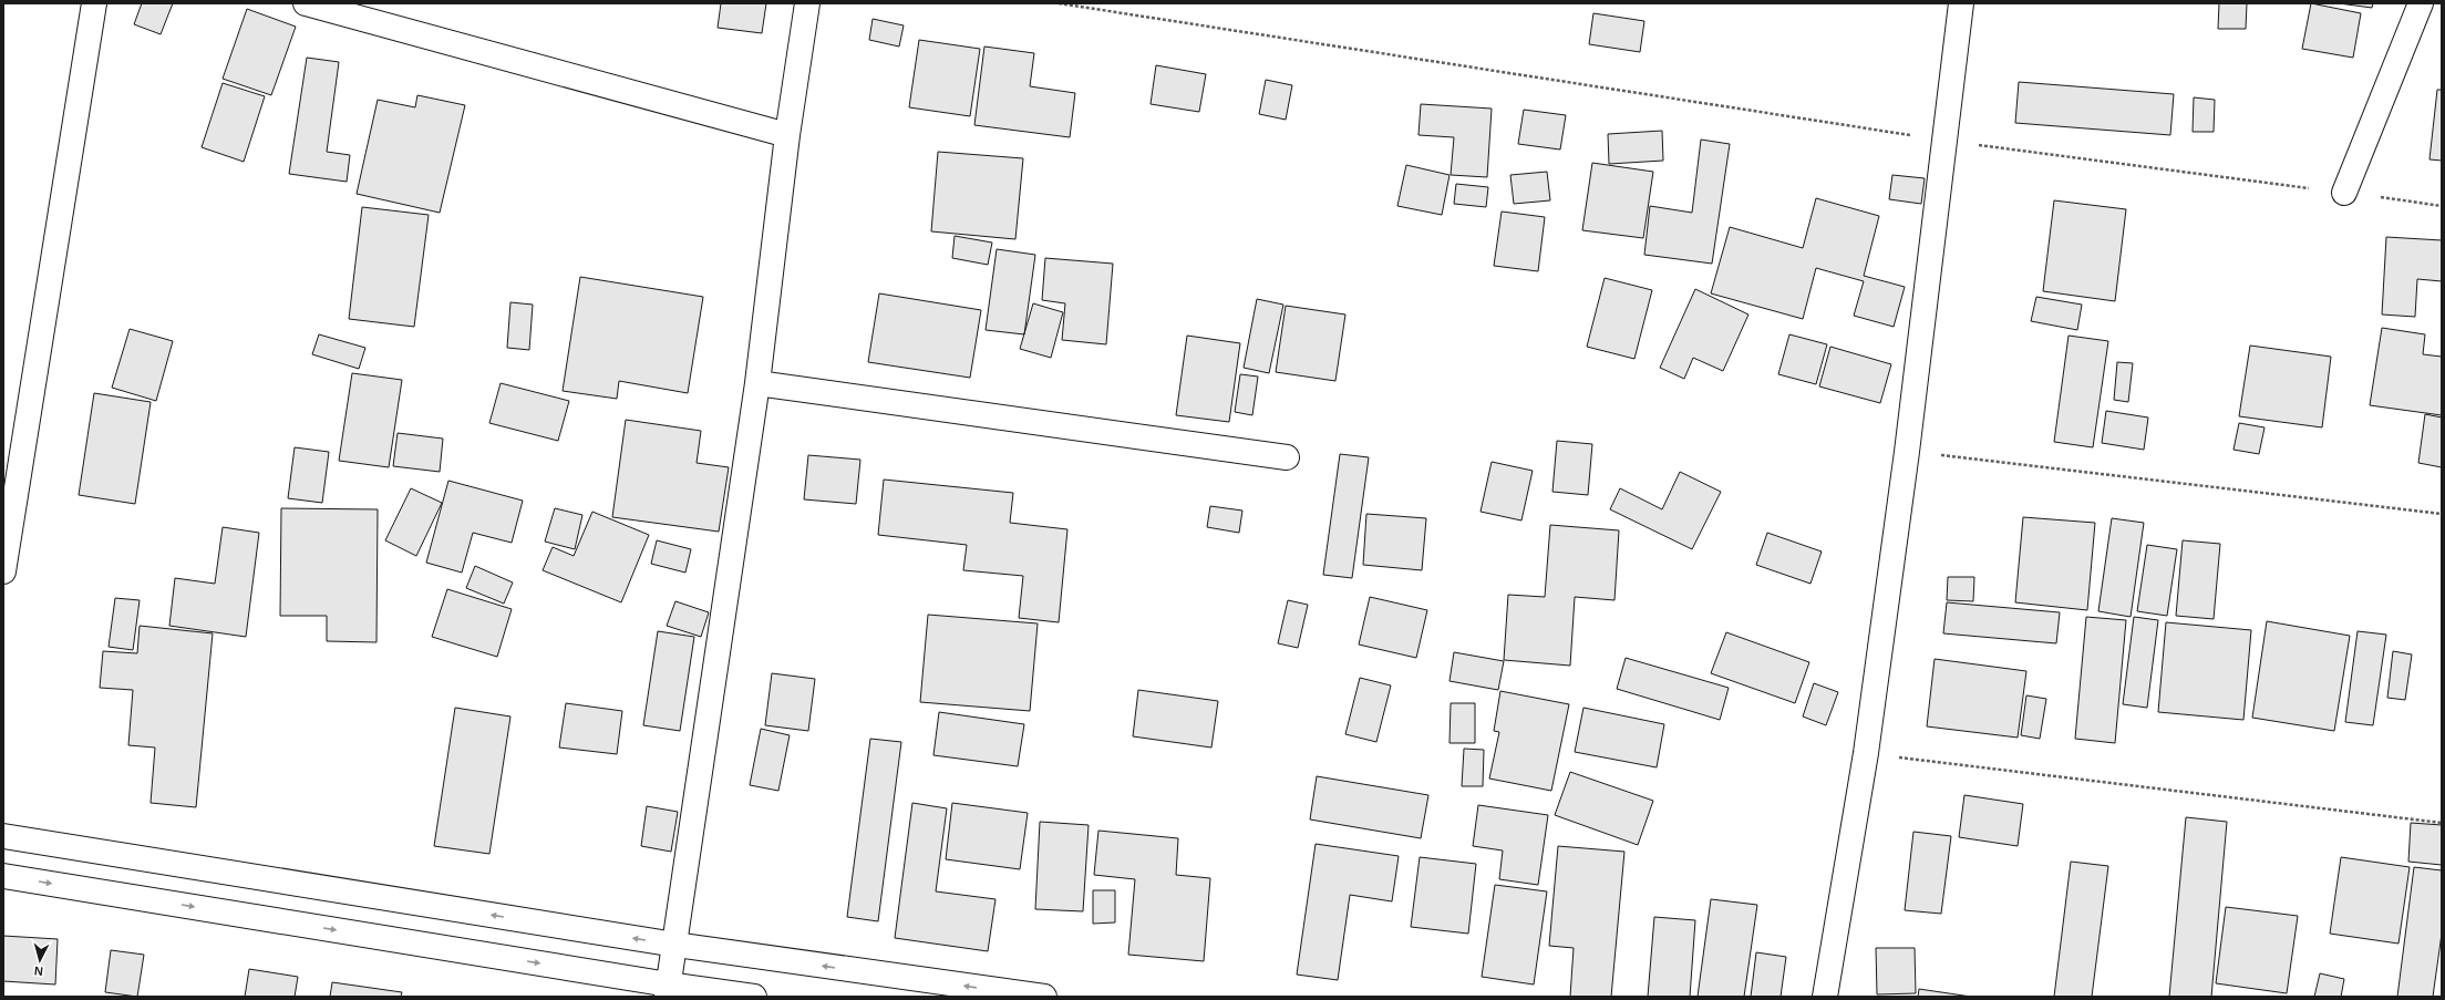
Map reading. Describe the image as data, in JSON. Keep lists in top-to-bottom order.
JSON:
{
  "north": "bottom"
}
